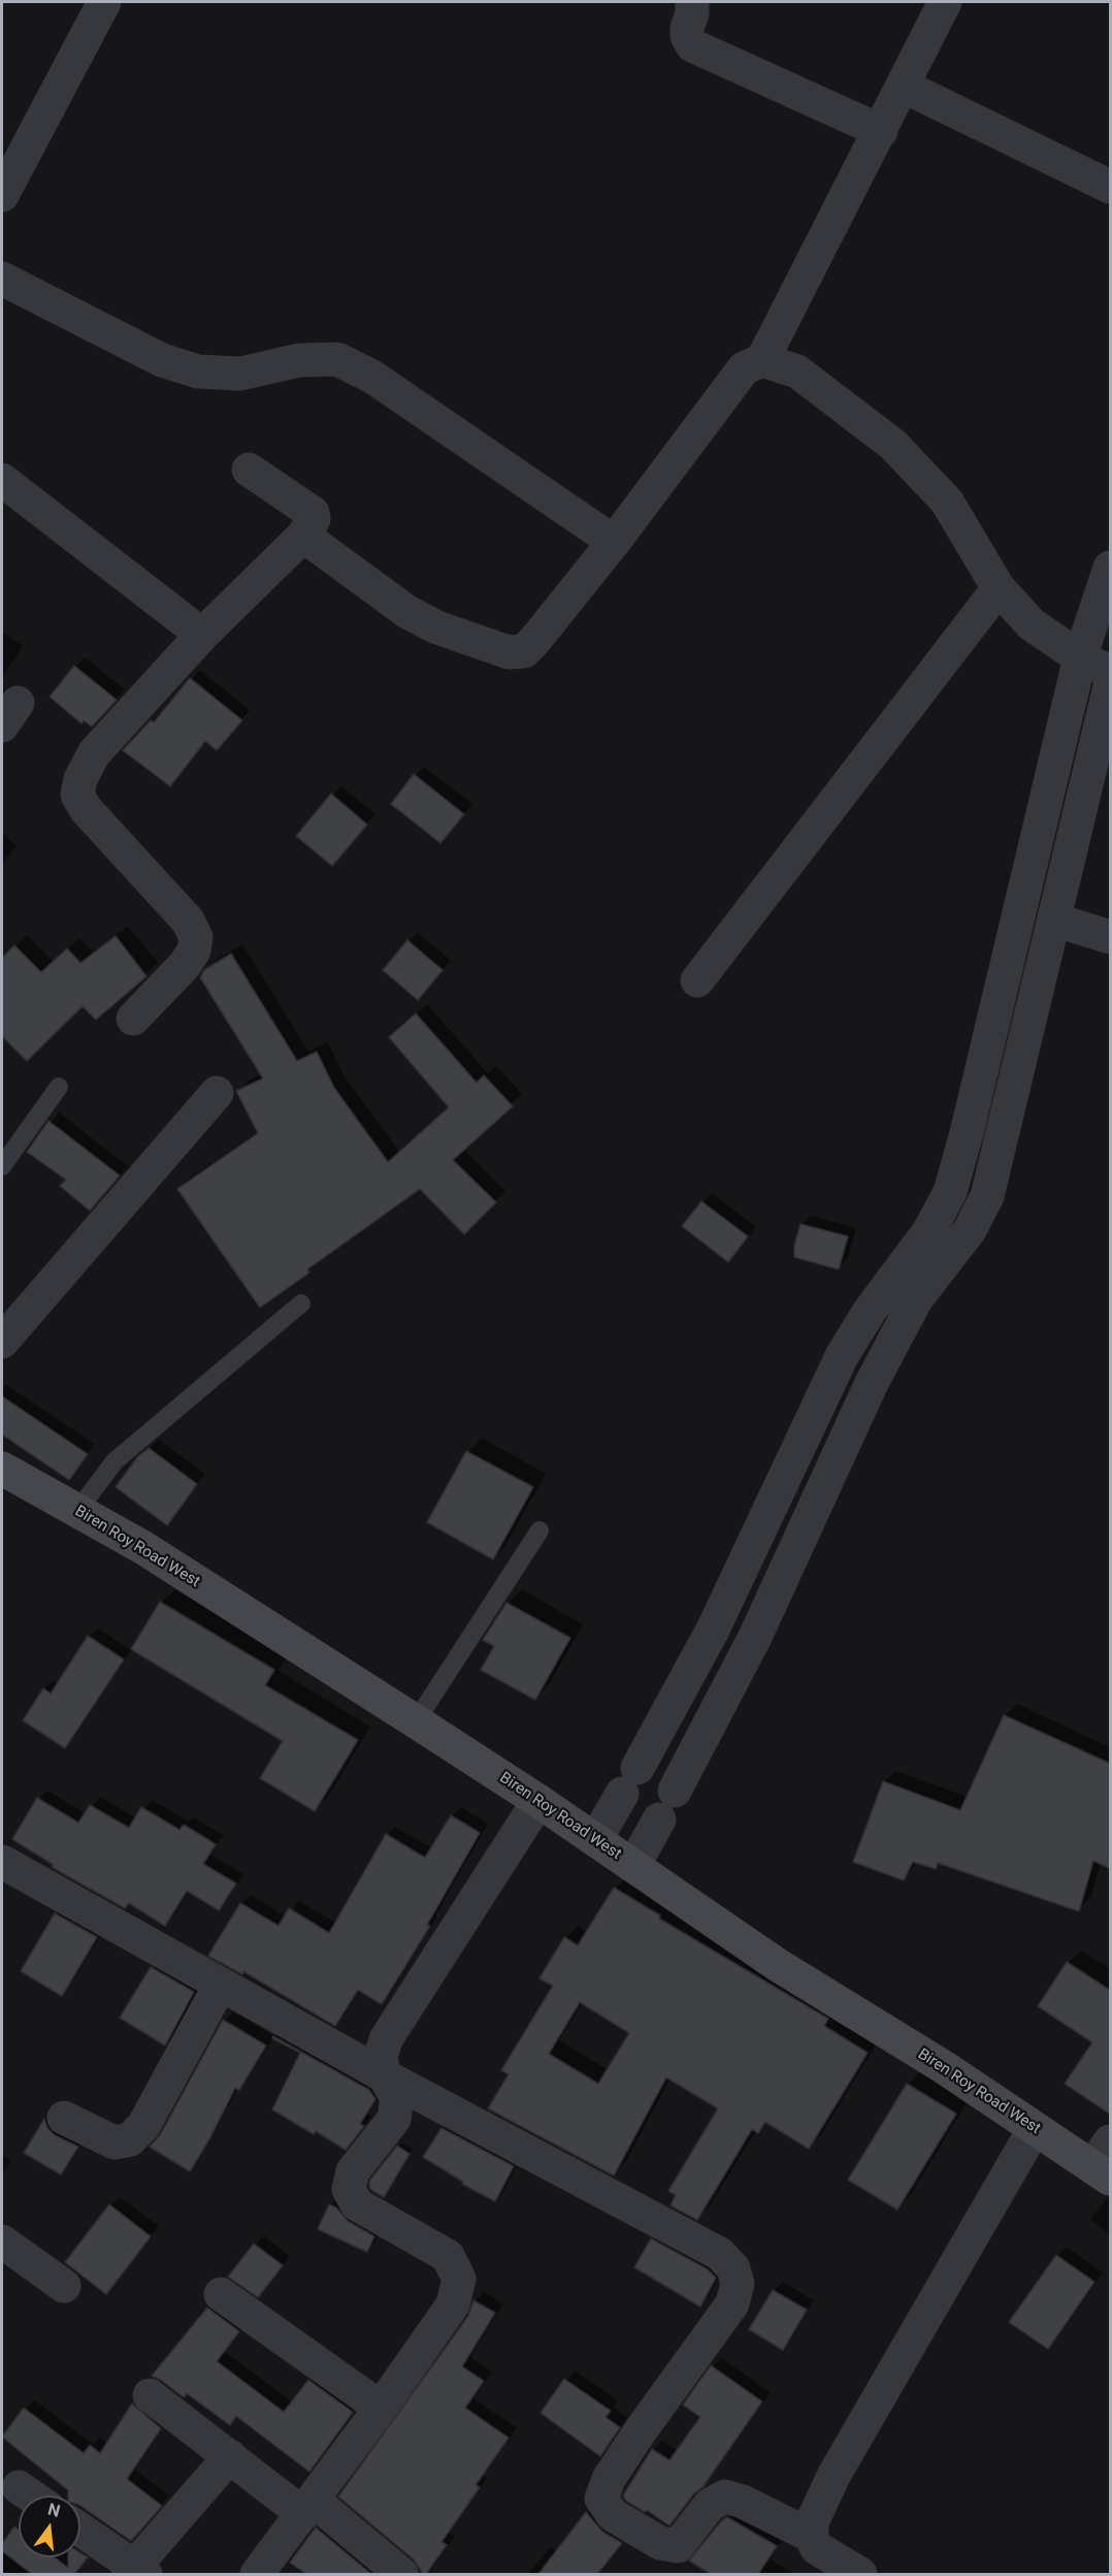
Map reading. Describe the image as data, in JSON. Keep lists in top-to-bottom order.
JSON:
{
  "streets": {
    "main road": ["Biren Roy Road West"]
  },
  "north": "top"
}
